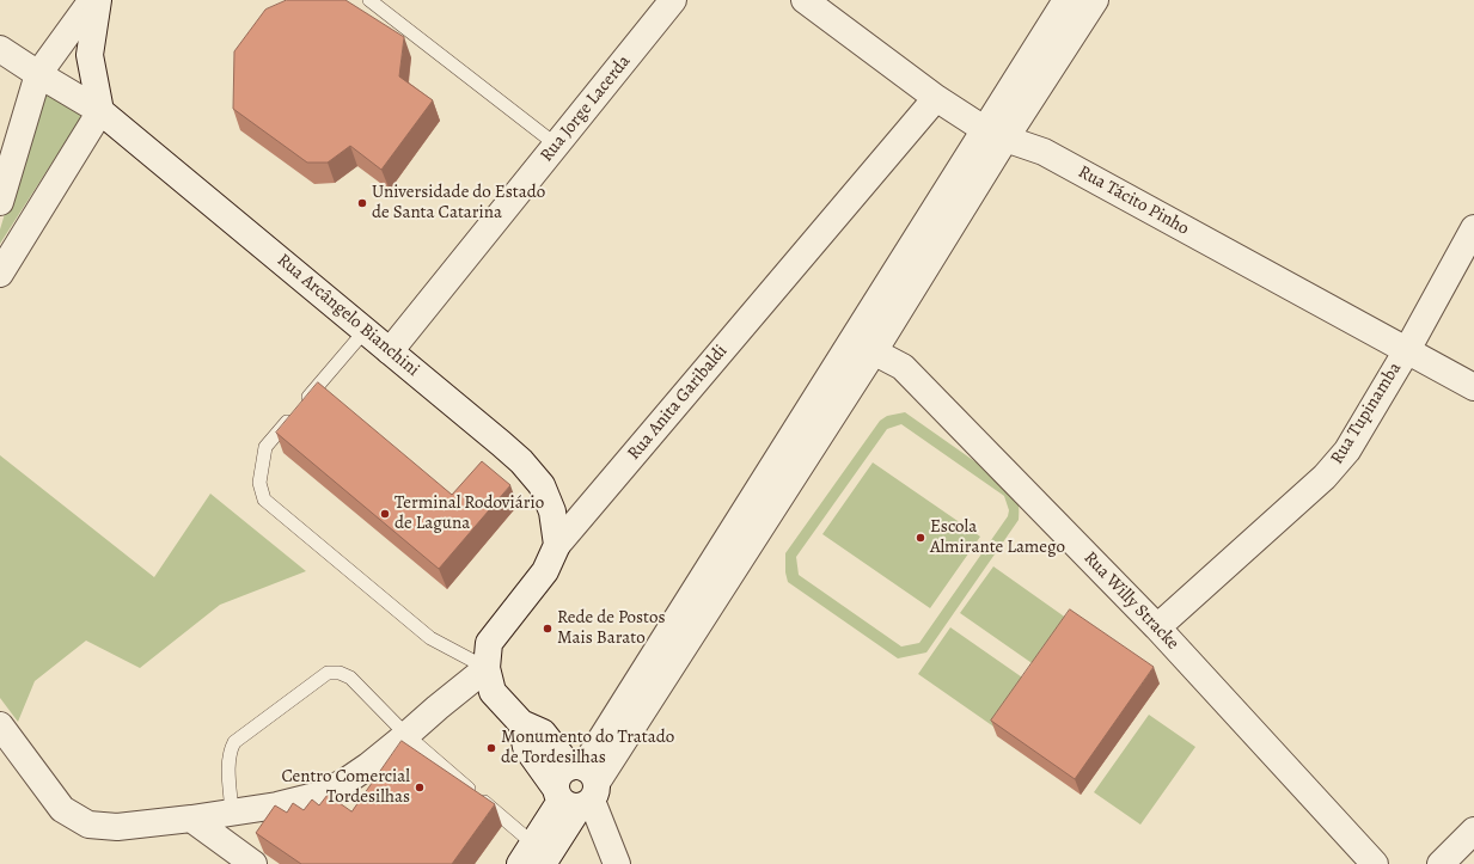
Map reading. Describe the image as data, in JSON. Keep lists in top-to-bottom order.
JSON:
{
  "streets": {
    "street": [
      "Rua Jorge Lacerda",
      "Rua Tácito Pinho",
      "Rua Arcângelo Bianchini",
      "Rua Anita Garibaldi",
      "Rua Tupinamba",
      "Rua Willy Stracke"
    ]
  },
  "crossings": [
    ["Rua Jorge Lacerda", "Rua Arcângelo Bianchini"],
    ["Rua Tácito Pinho", "Rua Anita Garibaldi"],
    ["Rua Tácito Pinho", "Rua Tupinamba"],
    ["Rua Arcângelo Bianchini", "Rua Anita Garibaldi"],
    ["Rua Tupinamba", "Rua Willy Stracke"]
  ],
  "places": [
    "Universidade do Estado de Santa Catarina",
    "Terminal Rodoviário de Laguna",
    "Escola Almirante Lamego",
    "Rede de Postos Mais Barato",
    "Monumento do Tratado de Tordesilhas",
    "Centro Comercial Tordesilhas"
  ]
}
